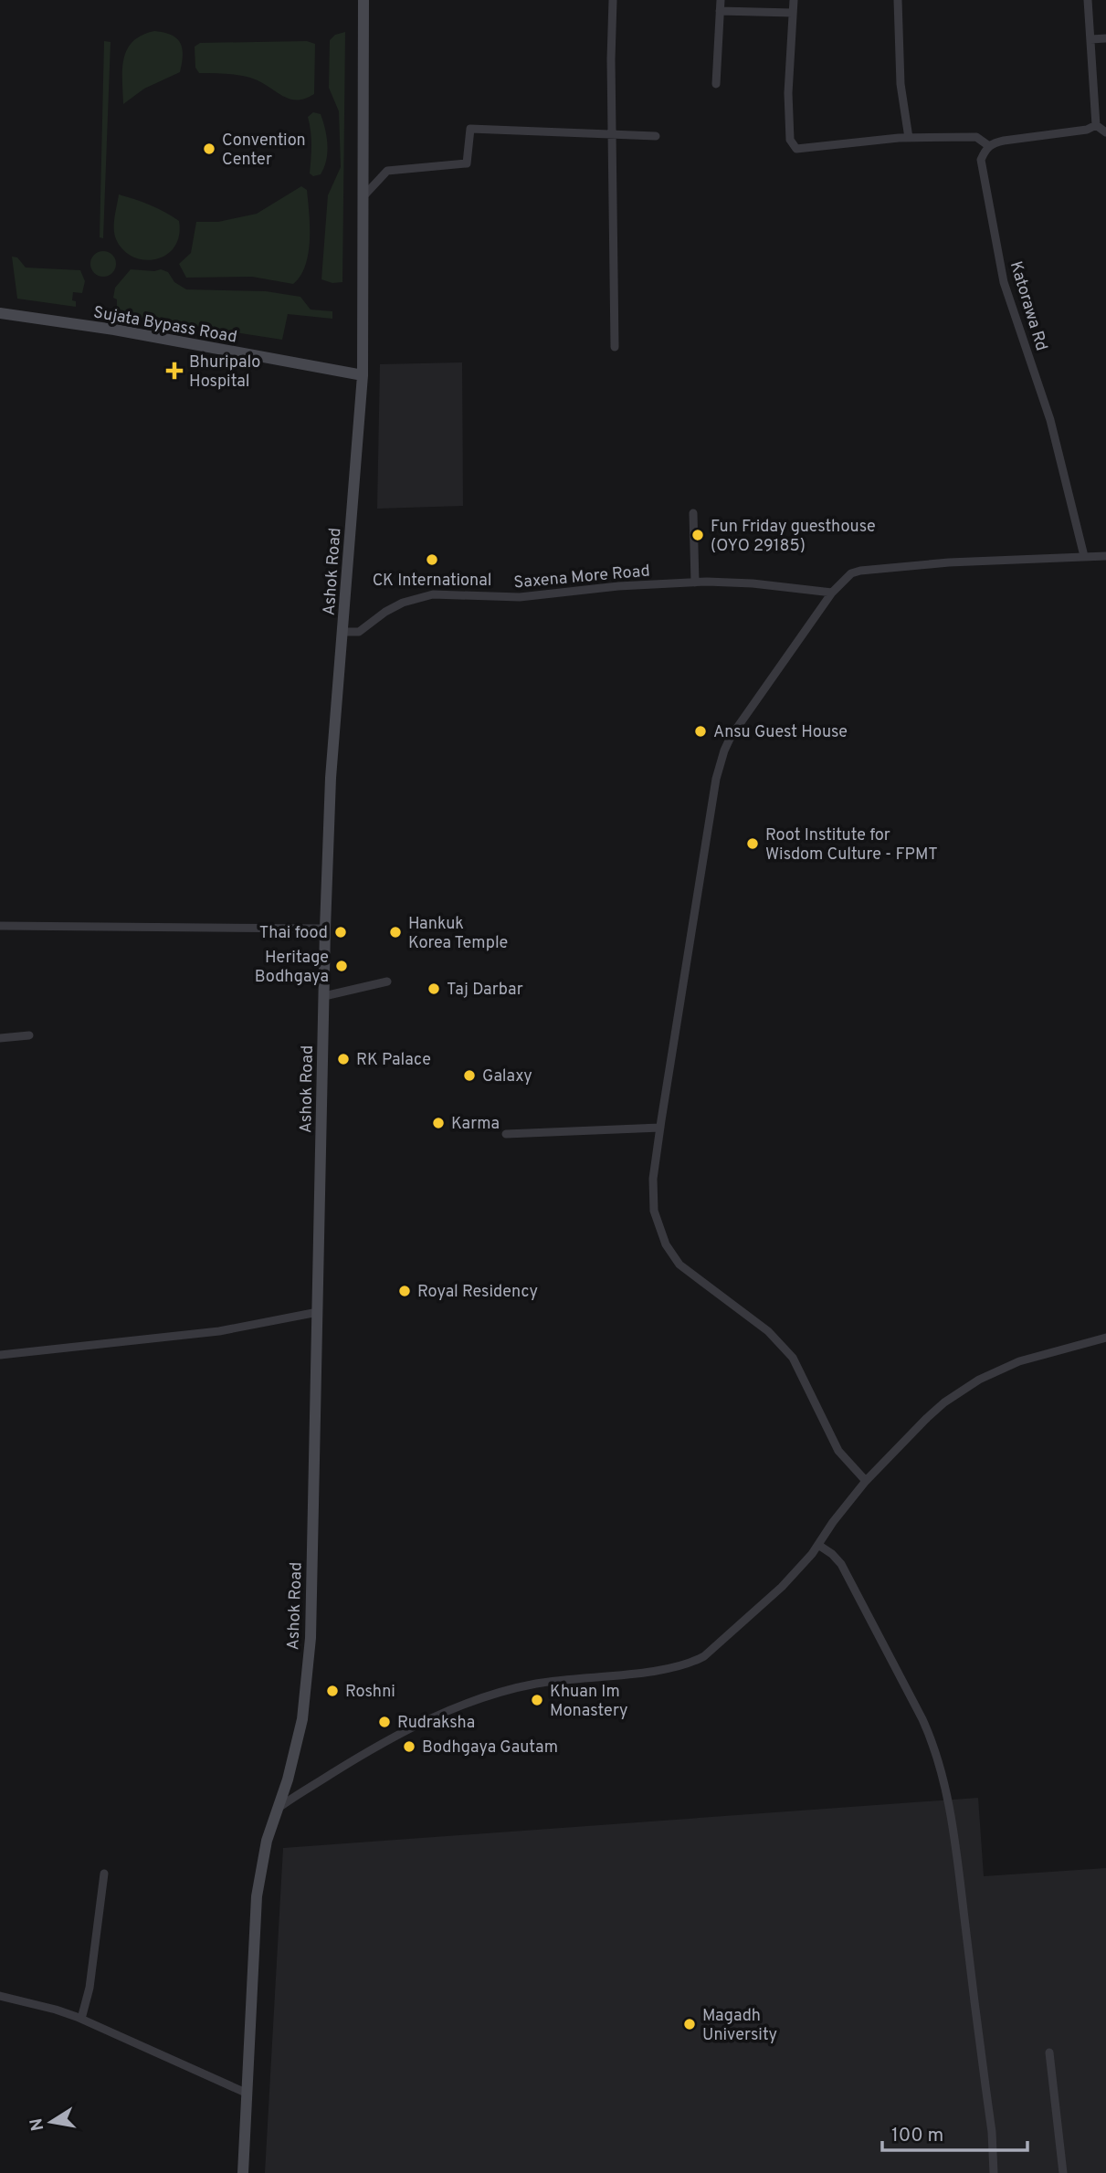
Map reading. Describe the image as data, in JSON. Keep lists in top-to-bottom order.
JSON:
{
  "streets": {
    "street": [
      "Katorawa Rd",
      "Sujata Bypass Road",
      "Ashok Road",
      "Saxena More Road"
    ]
  },
  "crossings": [
    ["Sujata Bypass Road", "Ashok Road"],
    ["Ashok Road", "Saxena More Road"]
  ],
  "places": {
    "other": [
      "Convention Center",
      "Fun Friday guesthouse (OYO 29185)",
      "CK International",
      "Ansu Guest House",
      "Root Institute for Wisdom Culture - FPMT",
      "Thai food",
      "Hankuk Korea Temple",
      "Heritage Bodhgaya",
      "Taj Darbar",
      "RK Palace",
      "Galaxy",
      "Karma",
      "Royal Residency",
      "Roshni",
      "Khuan Im Monastery",
      "Rudraksha",
      "Bodhgaya Gautam",
      "Magadh University"
    ],
    "health": ["Bhuripalo Hospital"]
  },
  "scale_bar": "100 m",
  "north": "left"
}
